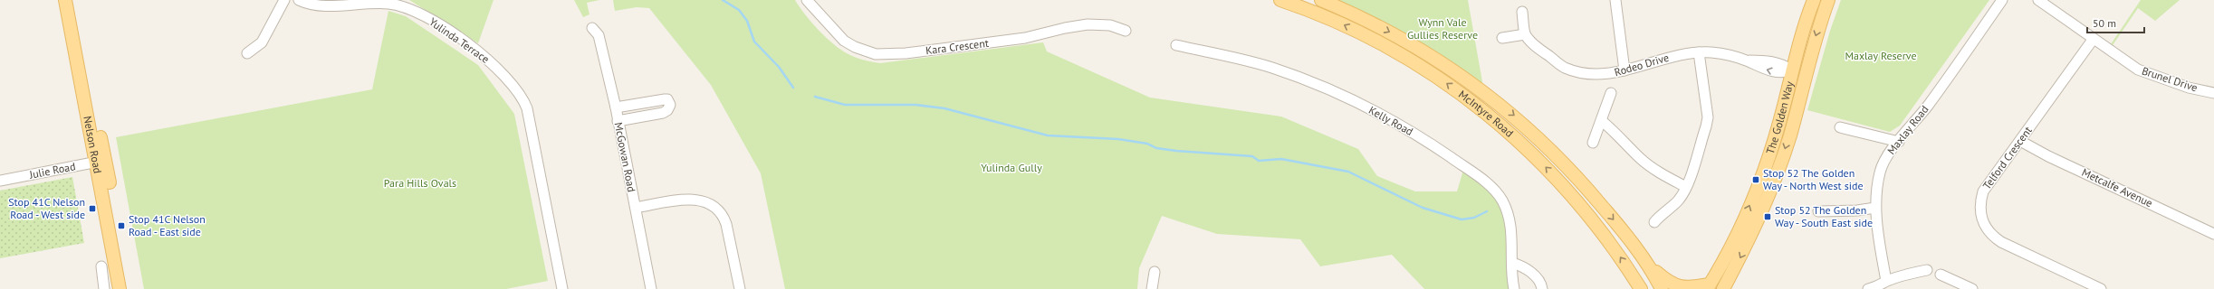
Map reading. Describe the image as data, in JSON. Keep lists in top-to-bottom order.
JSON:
{
  "streets": {
    "main road": ["McIntyre Road", "The Golden Way", "Nelson Road"],
    "street": [
      "Yulinda Terrace",
      "Kara Crescent",
      "Rodeo Drive",
      "Brunel Drive",
      "Kelly Road",
      "Maxlay Road",
      "McGowan Road",
      "Telford Crescent",
      "Julie Road",
      "Metcalfe Avenue"
    ]
  },
  "crossings": [
    ["Rodeo Drive", "The Golden Way"],
    ["Brunel Drive", "Telford Crescent"],
    ["Nelson Road", "Julie Road"],
    ["Telford Crescent", "Metcalfe Avenue"]
  ],
  "parks": [
    "Wynn Vale Gullies Reserve",
    "Maxlay Reserve",
    "Yulinda Gully",
    "Para Hills Ovals"
  ],
  "places": {
    "transit": [
      "Stop 52 The Golden Way - North West side",
      "Stop 41C Nelson Road - West side",
      "Stop 52 The Golden Way - South East side",
      "Stop 41C Nelson Road - East side"
    ]
  },
  "scale_bar": "50 m"
}
